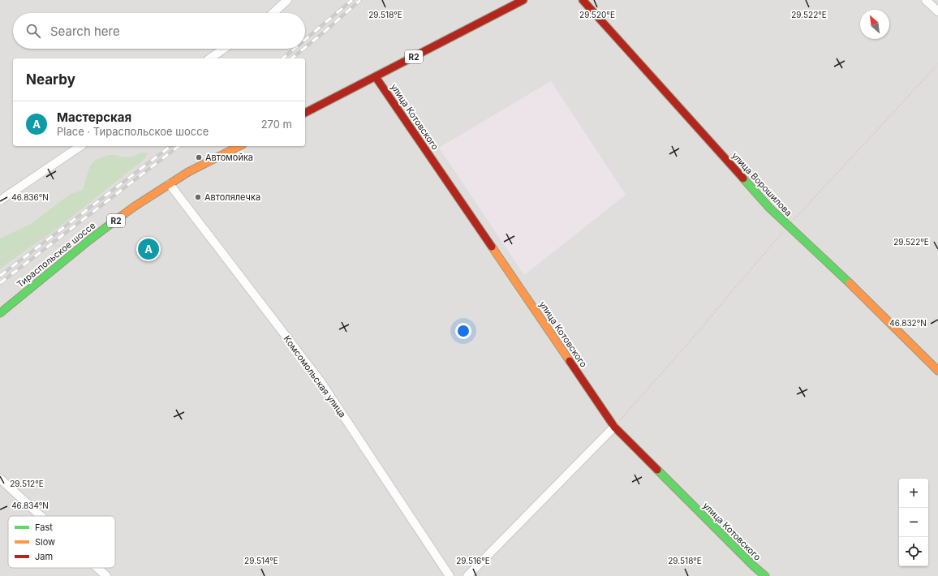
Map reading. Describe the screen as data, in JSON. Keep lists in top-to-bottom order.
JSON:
{
  "streets": {
    "street": [
      "R2",
      "улица Котовского",
      "улица Ворошилова",
      "Тираспольское шоссе",
      "Комсомольская улица"
    ]
  },
  "crossings": [
    ["R2", "улица Котовского"],
    ["Тираспольское шоссе", "Комсомольская улица"]
  ],
  "places": ["Автомойка", "Автолялечка"],
  "legend": ["Fast", "Slow", "Jam"],
  "north": "top left",
  "page": {
    "search": "Search here",
    "heading": "Nearby",
    "list": [
      {
        "mark": "A",
        "name": "Мастерская",
        "note": "Place · Тираспольское шоссе",
        "value": "270 m"
      }
    ],
    "pins": "A",
    "map_buttons": ["+", "−"]
  },
  "coordinates": [
    "29.518°E",
    "29.520°E",
    "29.522°E",
    "46.836°N",
    "46.832°N",
    "29.512°E",
    "46.834°N",
    "29.514°E",
    "29.516°E"
  ]
}
